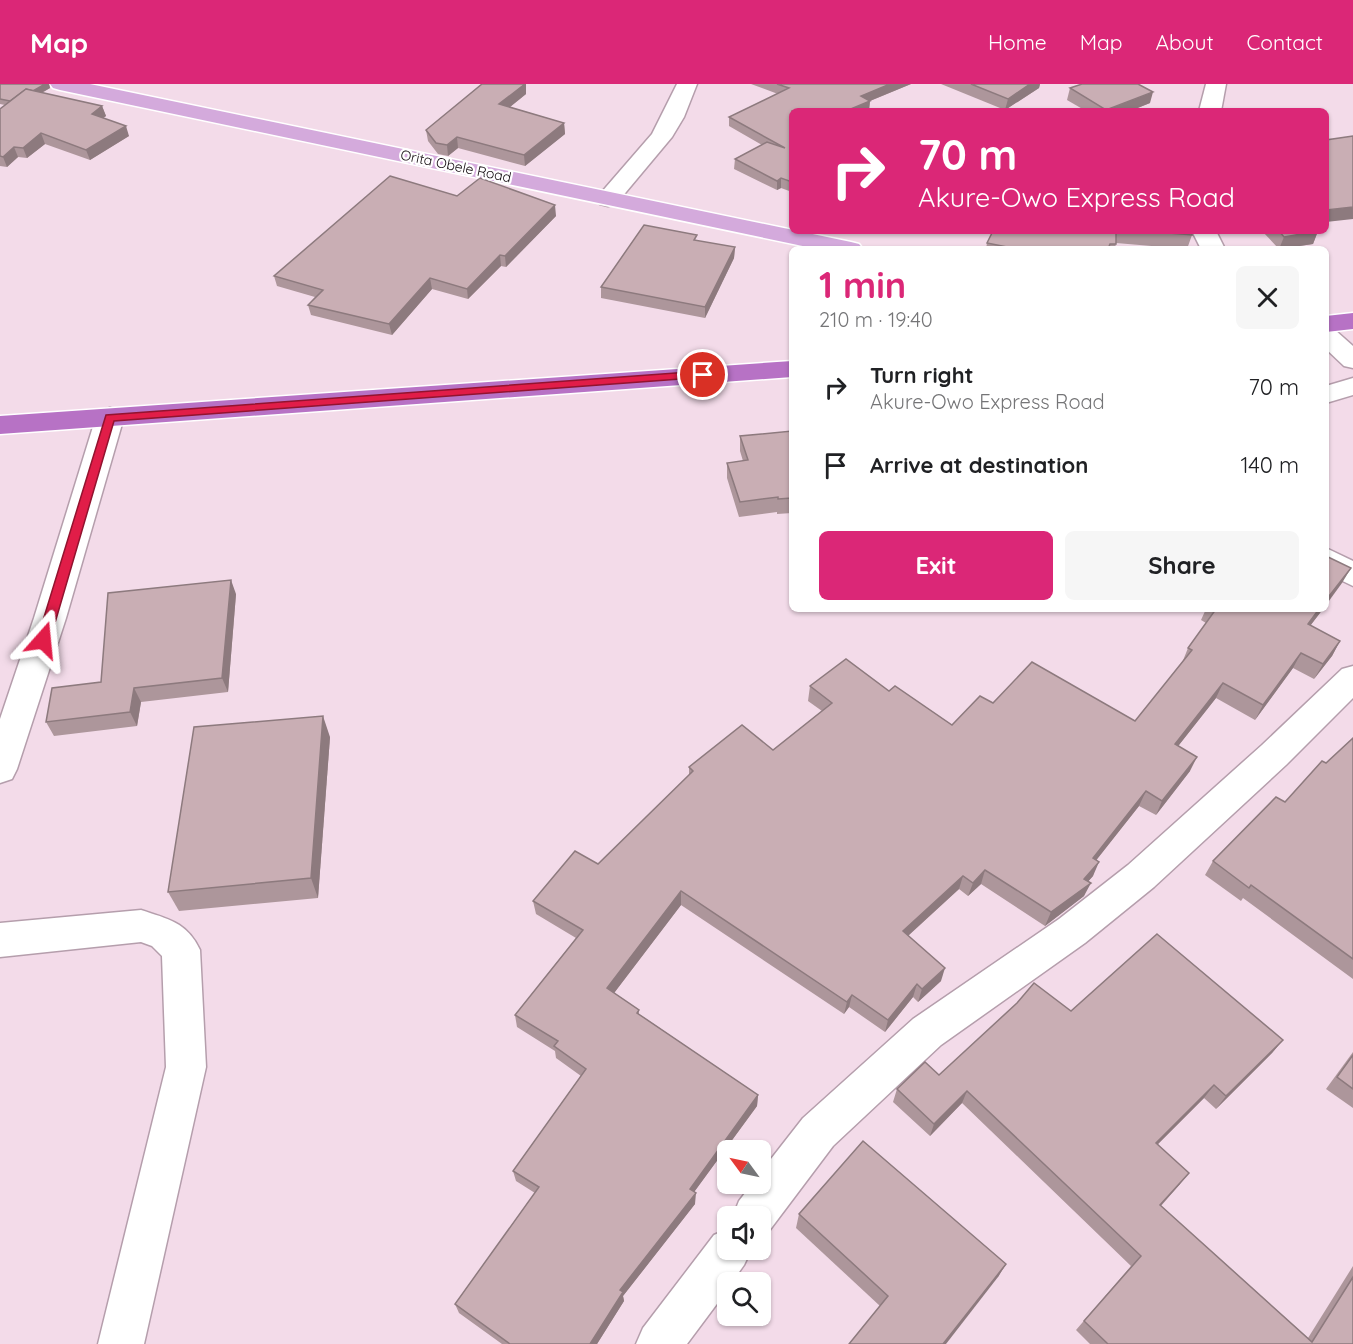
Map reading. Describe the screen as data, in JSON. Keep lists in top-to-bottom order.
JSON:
{
  "streets": {
    "main road": ["Orita Obele Road"]
  },
  "north": "top left",
  "page": {
    "header": "Map",
    "nav": [
      "Home",
      "Map",
      "About",
      "Contact"
    ],
    "turn": ["70 m", "Akure-Owo Express Road"],
    "heading": ["1 min", "210 m · 19:40"],
    "list": [
      {
        "name": "Turn right",
        "note": "Akure-Owo Express Road",
        "value": "70 m"
      },
      {
        "name": "Arrive at destination",
        "value": "140 m"
      }
    ],
    "buttons": ["Exit", "Share"]
  }
}
